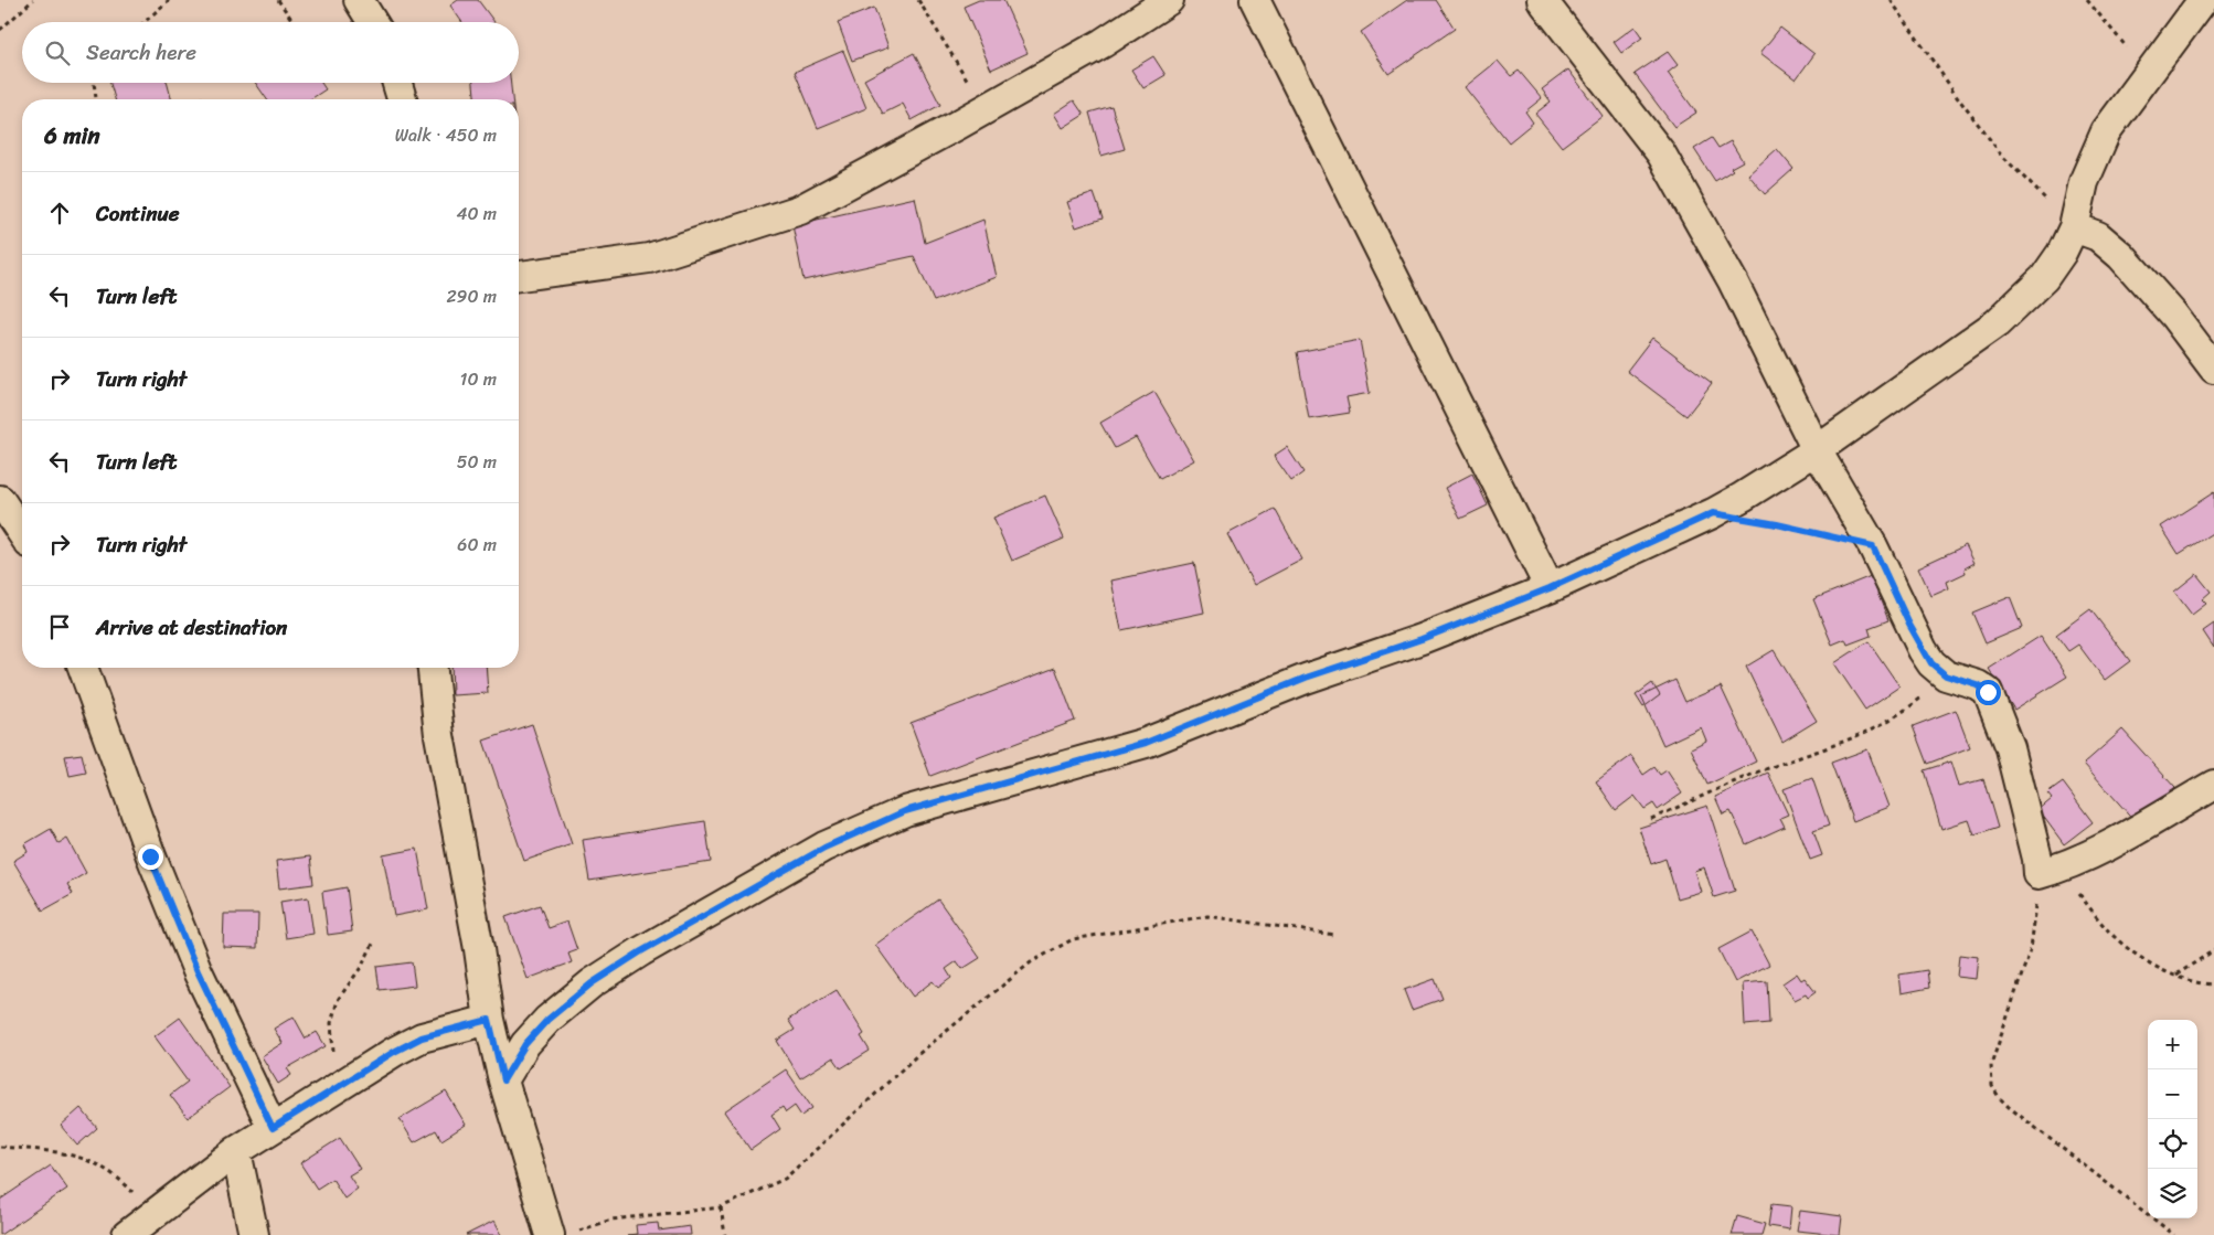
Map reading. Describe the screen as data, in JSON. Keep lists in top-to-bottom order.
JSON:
{
  "page": {
    "search": "Search here",
    "heading": ["6 min", "Walk · 450 m"],
    "list": [
      ["Continue", "40 m"],
      ["Turn left", "290 m"],
      ["Turn right", "10 m"],
      ["Turn left", "50 m"],
      ["Turn right", "60 m"],
      "Arrive at destination"
    ],
    "map_buttons": ["+", "−"]
  }
}
